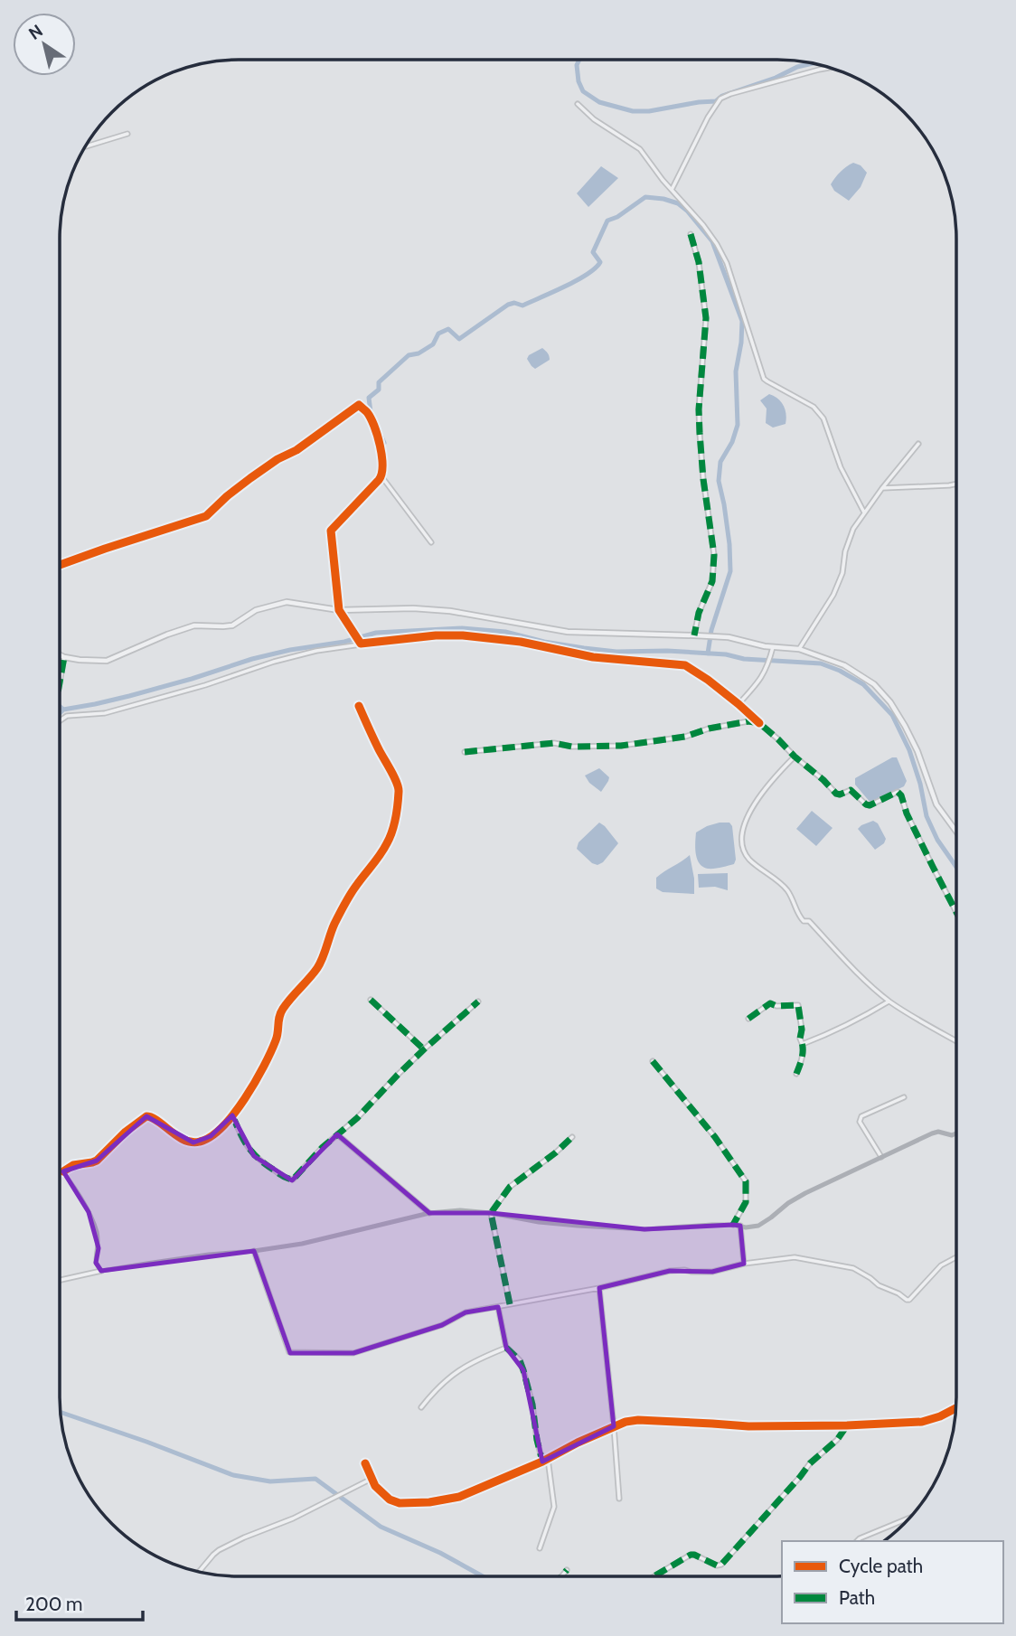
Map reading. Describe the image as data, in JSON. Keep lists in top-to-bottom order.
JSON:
{
  "legend": ["Cycle path", "Path"],
  "scale_bar": "200 m",
  "north": "top left"
}
